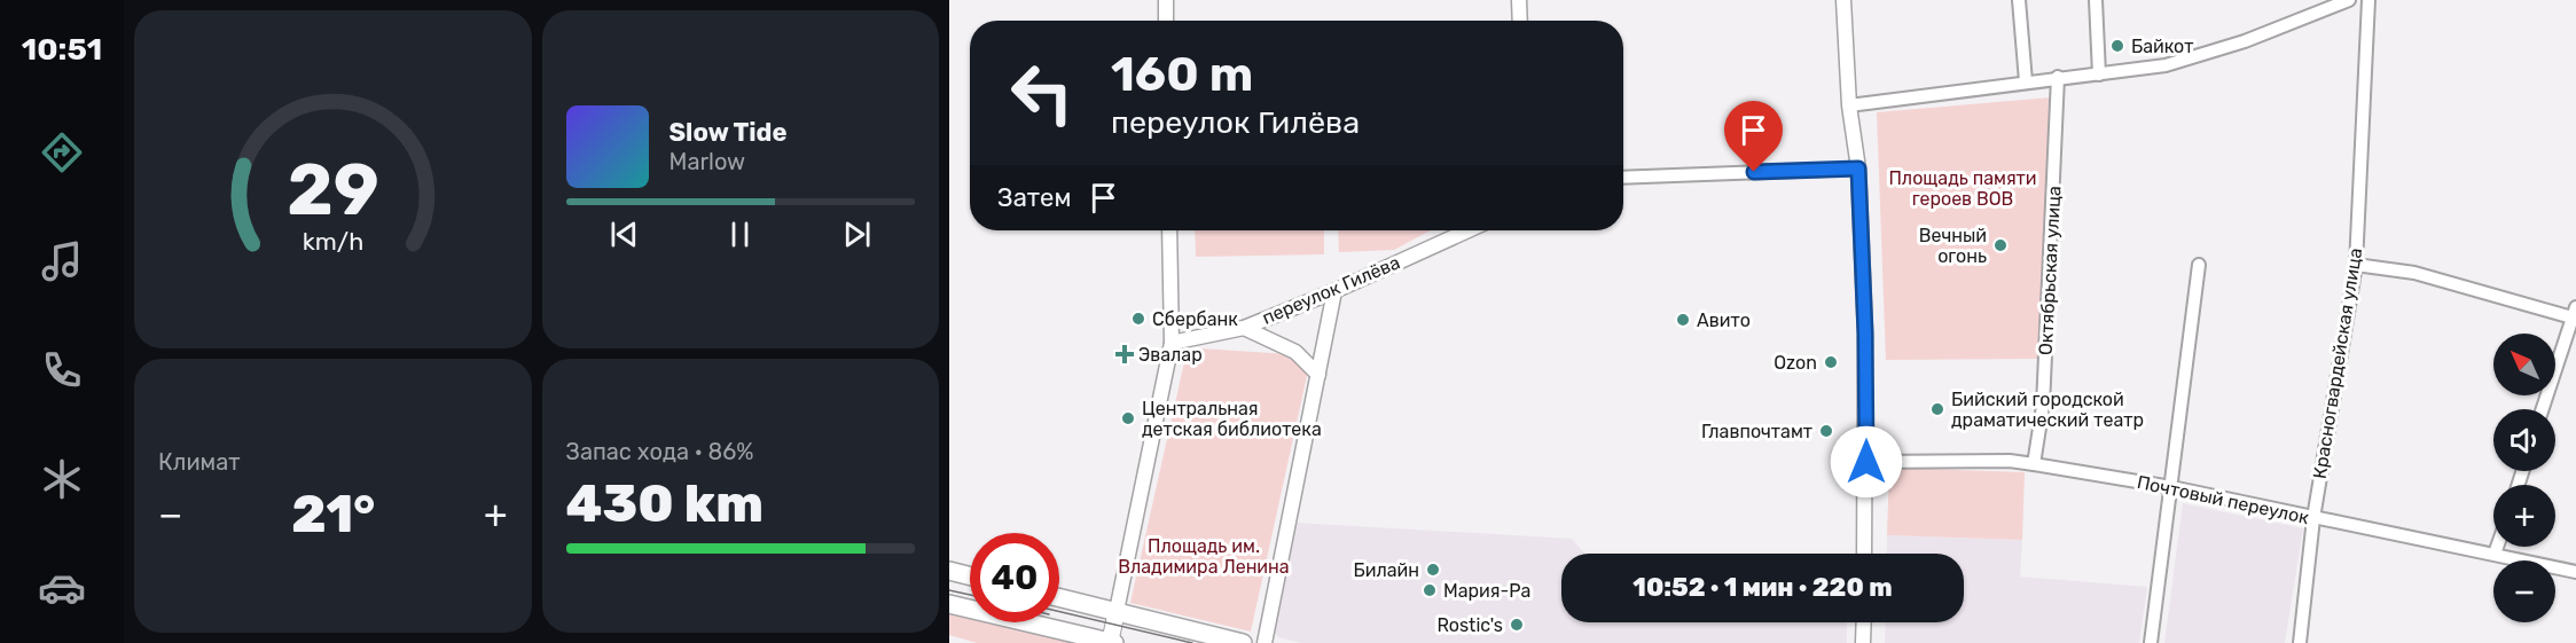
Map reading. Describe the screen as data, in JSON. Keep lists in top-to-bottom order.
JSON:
{
  "streets": {
    "street": [
      "Октябрьская улица",
      "переулок Гилёва",
      "Красногвардейская улица",
      "Почтовый переулок"
    ]
  },
  "crossings": [
    ["Октябрьская улица", "Почтовый переулок"],
    ["Красногвардейская улица", "Почтовый переулок"]
  ],
  "parks": ["Площадь памяти героев ВОВ", "Площадь им. Владимира Ленина"],
  "places": {
    "other": [
      "Байкот",
      "Вечный огонь",
      "Сбербанк",
      "Авито",
      "Ozon",
      "Бийский городской драматический театр",
      "Центральная детская библиотека",
      "Главпочтамт",
      "Билайн",
      "Мария-Ра",
      "Rostic's"
    ],
    "health": ["Эвалар"]
  },
  "north": "top left",
  "page": {
    "tabs": "10:51",
    "turn": ["160 m", "переулок Гилёва"],
    "song": ["Slow Tide", "Marlow"],
    "then": "Затем",
    "map_buttons": ["+", "−"],
    "tile": [
      "Климат",
      ["Запас хода · 86%", "430 km"]
    ],
    "heat": ["−", "21°", "+"],
    "limit": "40",
    "trip": "10:52 · 1 мин · 220 m",
    "gauge": ["29", "km/h"]
  }
}
